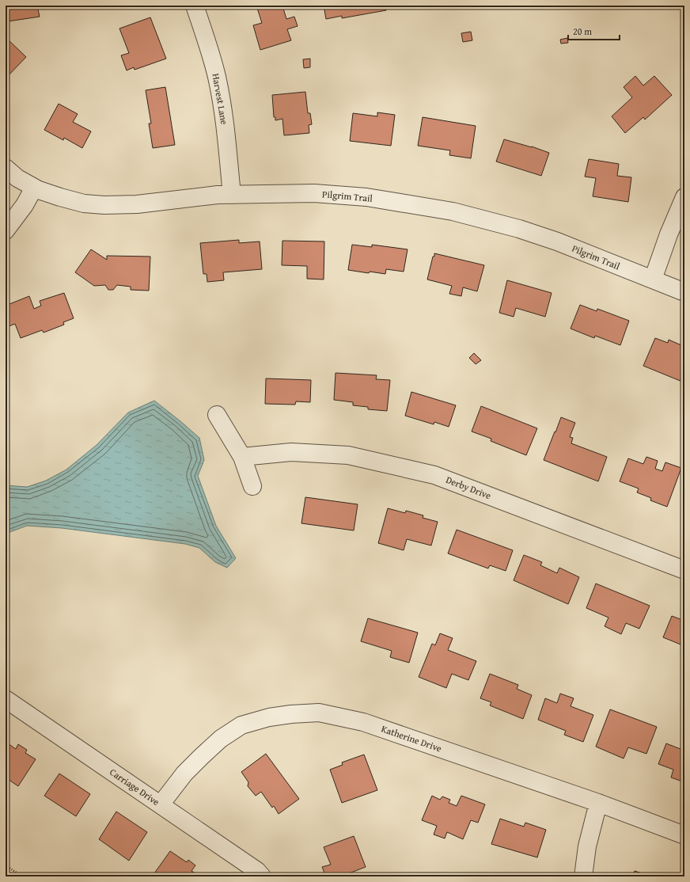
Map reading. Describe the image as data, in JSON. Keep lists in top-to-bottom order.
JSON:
{
  "streets": {
    "street": [
      "Harvest Lane",
      "Pilgrim Trail",
      "Derby Drive",
      "Katherine Drive",
      "Carriage Drive"
    ]
  },
  "crossings": [
    ["Harvest Lane", "Pilgrim Trail"],
    ["Katherine Drive", "Carriage Drive"]
  ],
  "scale_bar": "20 m"
}
